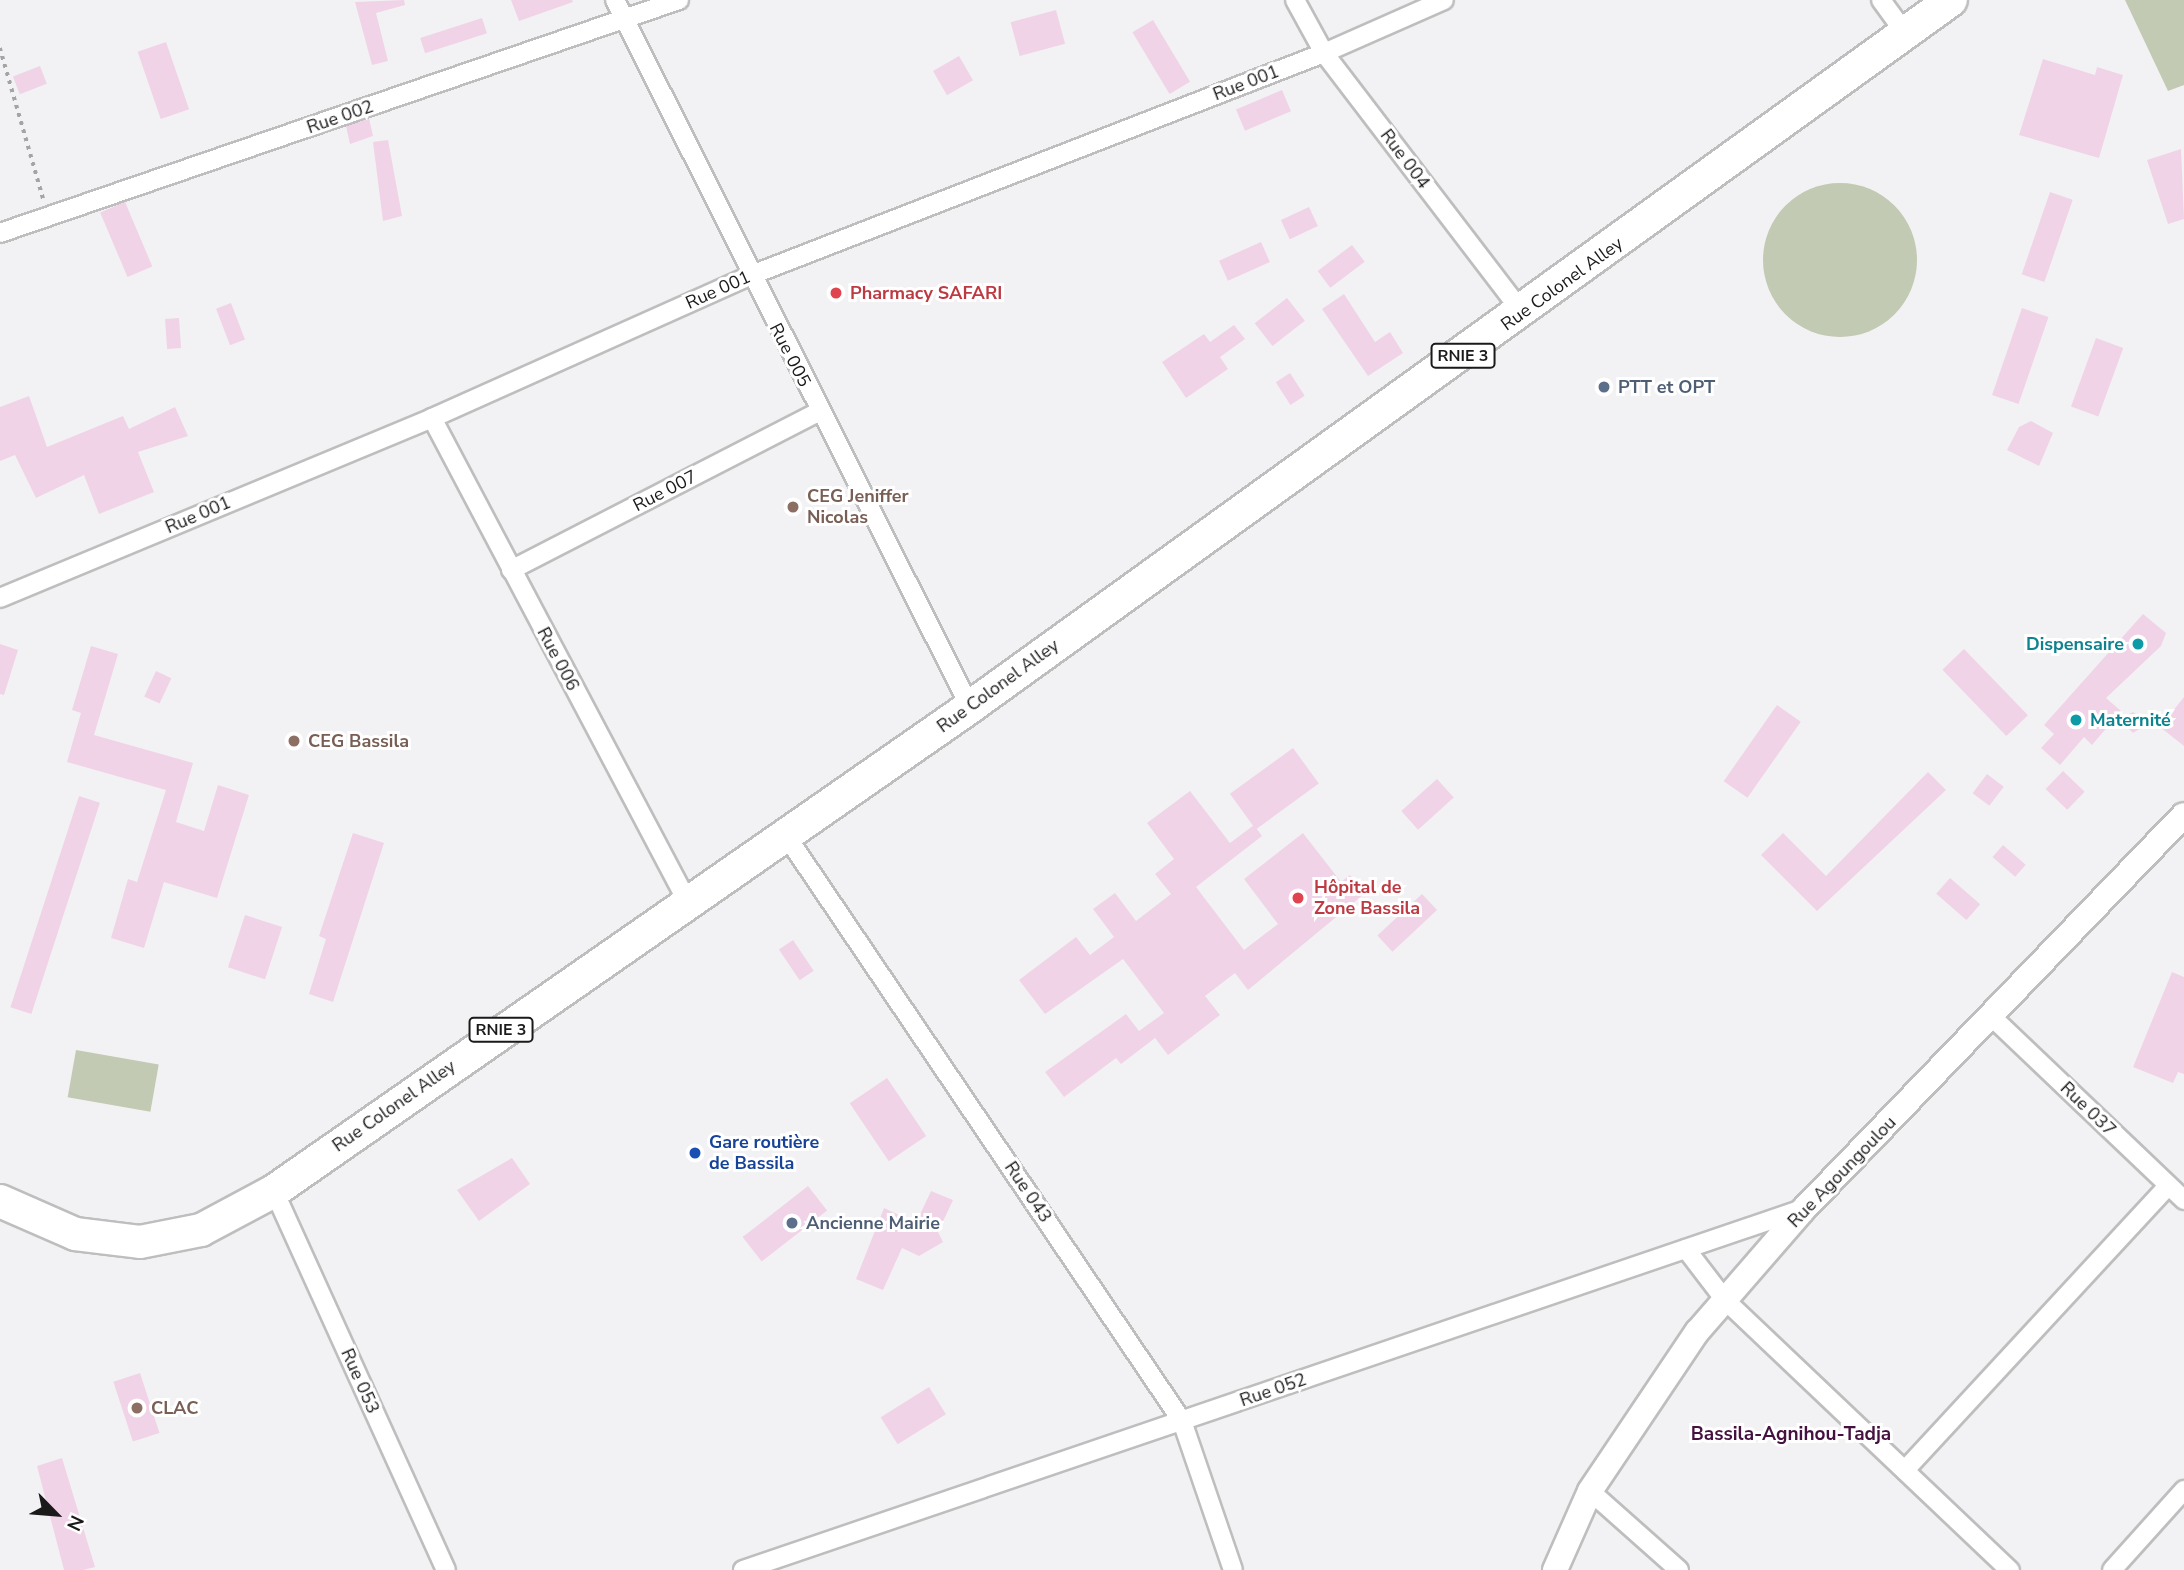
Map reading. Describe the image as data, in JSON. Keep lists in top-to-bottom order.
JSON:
{
  "streets": {
    "highway": ["Rue Colonel Alley", "RNIE 3"],
    "main road": ["Rue Agoungoulou"],
    "street": [
      "Rue 001",
      "Rue 002",
      "Rue 004",
      "Rue 005",
      "Rue 007",
      "Rue 006",
      "Rue 037",
      "Rue 043",
      "Rue 053",
      "Rue 052"
    ]
  },
  "crossings": [
    ["Rue 001", "Rue 004"],
    ["Rue 001", "Rue 005"],
    ["Rue 001", "Rue 006"],
    ["Rue 002", "Rue 005"],
    ["Rue 004", "Rue Colonel Alley"],
    ["Rue Colonel Alley", "Rue 005"],
    ["Rue Colonel Alley", "Rue 006"],
    ["Rue Colonel Alley", "Rue 043"],
    ["Rue Colonel Alley", "Rue 053"],
    ["Rue 005", "Rue 007"],
    ["Rue 007", "Rue 006"],
    ["Rue 037", "Rue Agoungoulou"],
    ["Rue Agoungoulou", "Rue 052"],
    ["Rue 043", "Rue 052"]
  ],
  "districts": ["Bassila-Agnihou-Tadja"],
  "places": [
    "Pharmacy SAFARI",
    "PTT et OPT",
    "CEG Jeniffer Nicolas",
    "Dispensaire",
    "Maternité",
    "CEG Bassila",
    "Hôpital de Zone Bassila",
    "Gare routière de Bassila",
    "Ancienne Mairie",
    "CLAC"
  ],
  "north": "bottom right"
}
